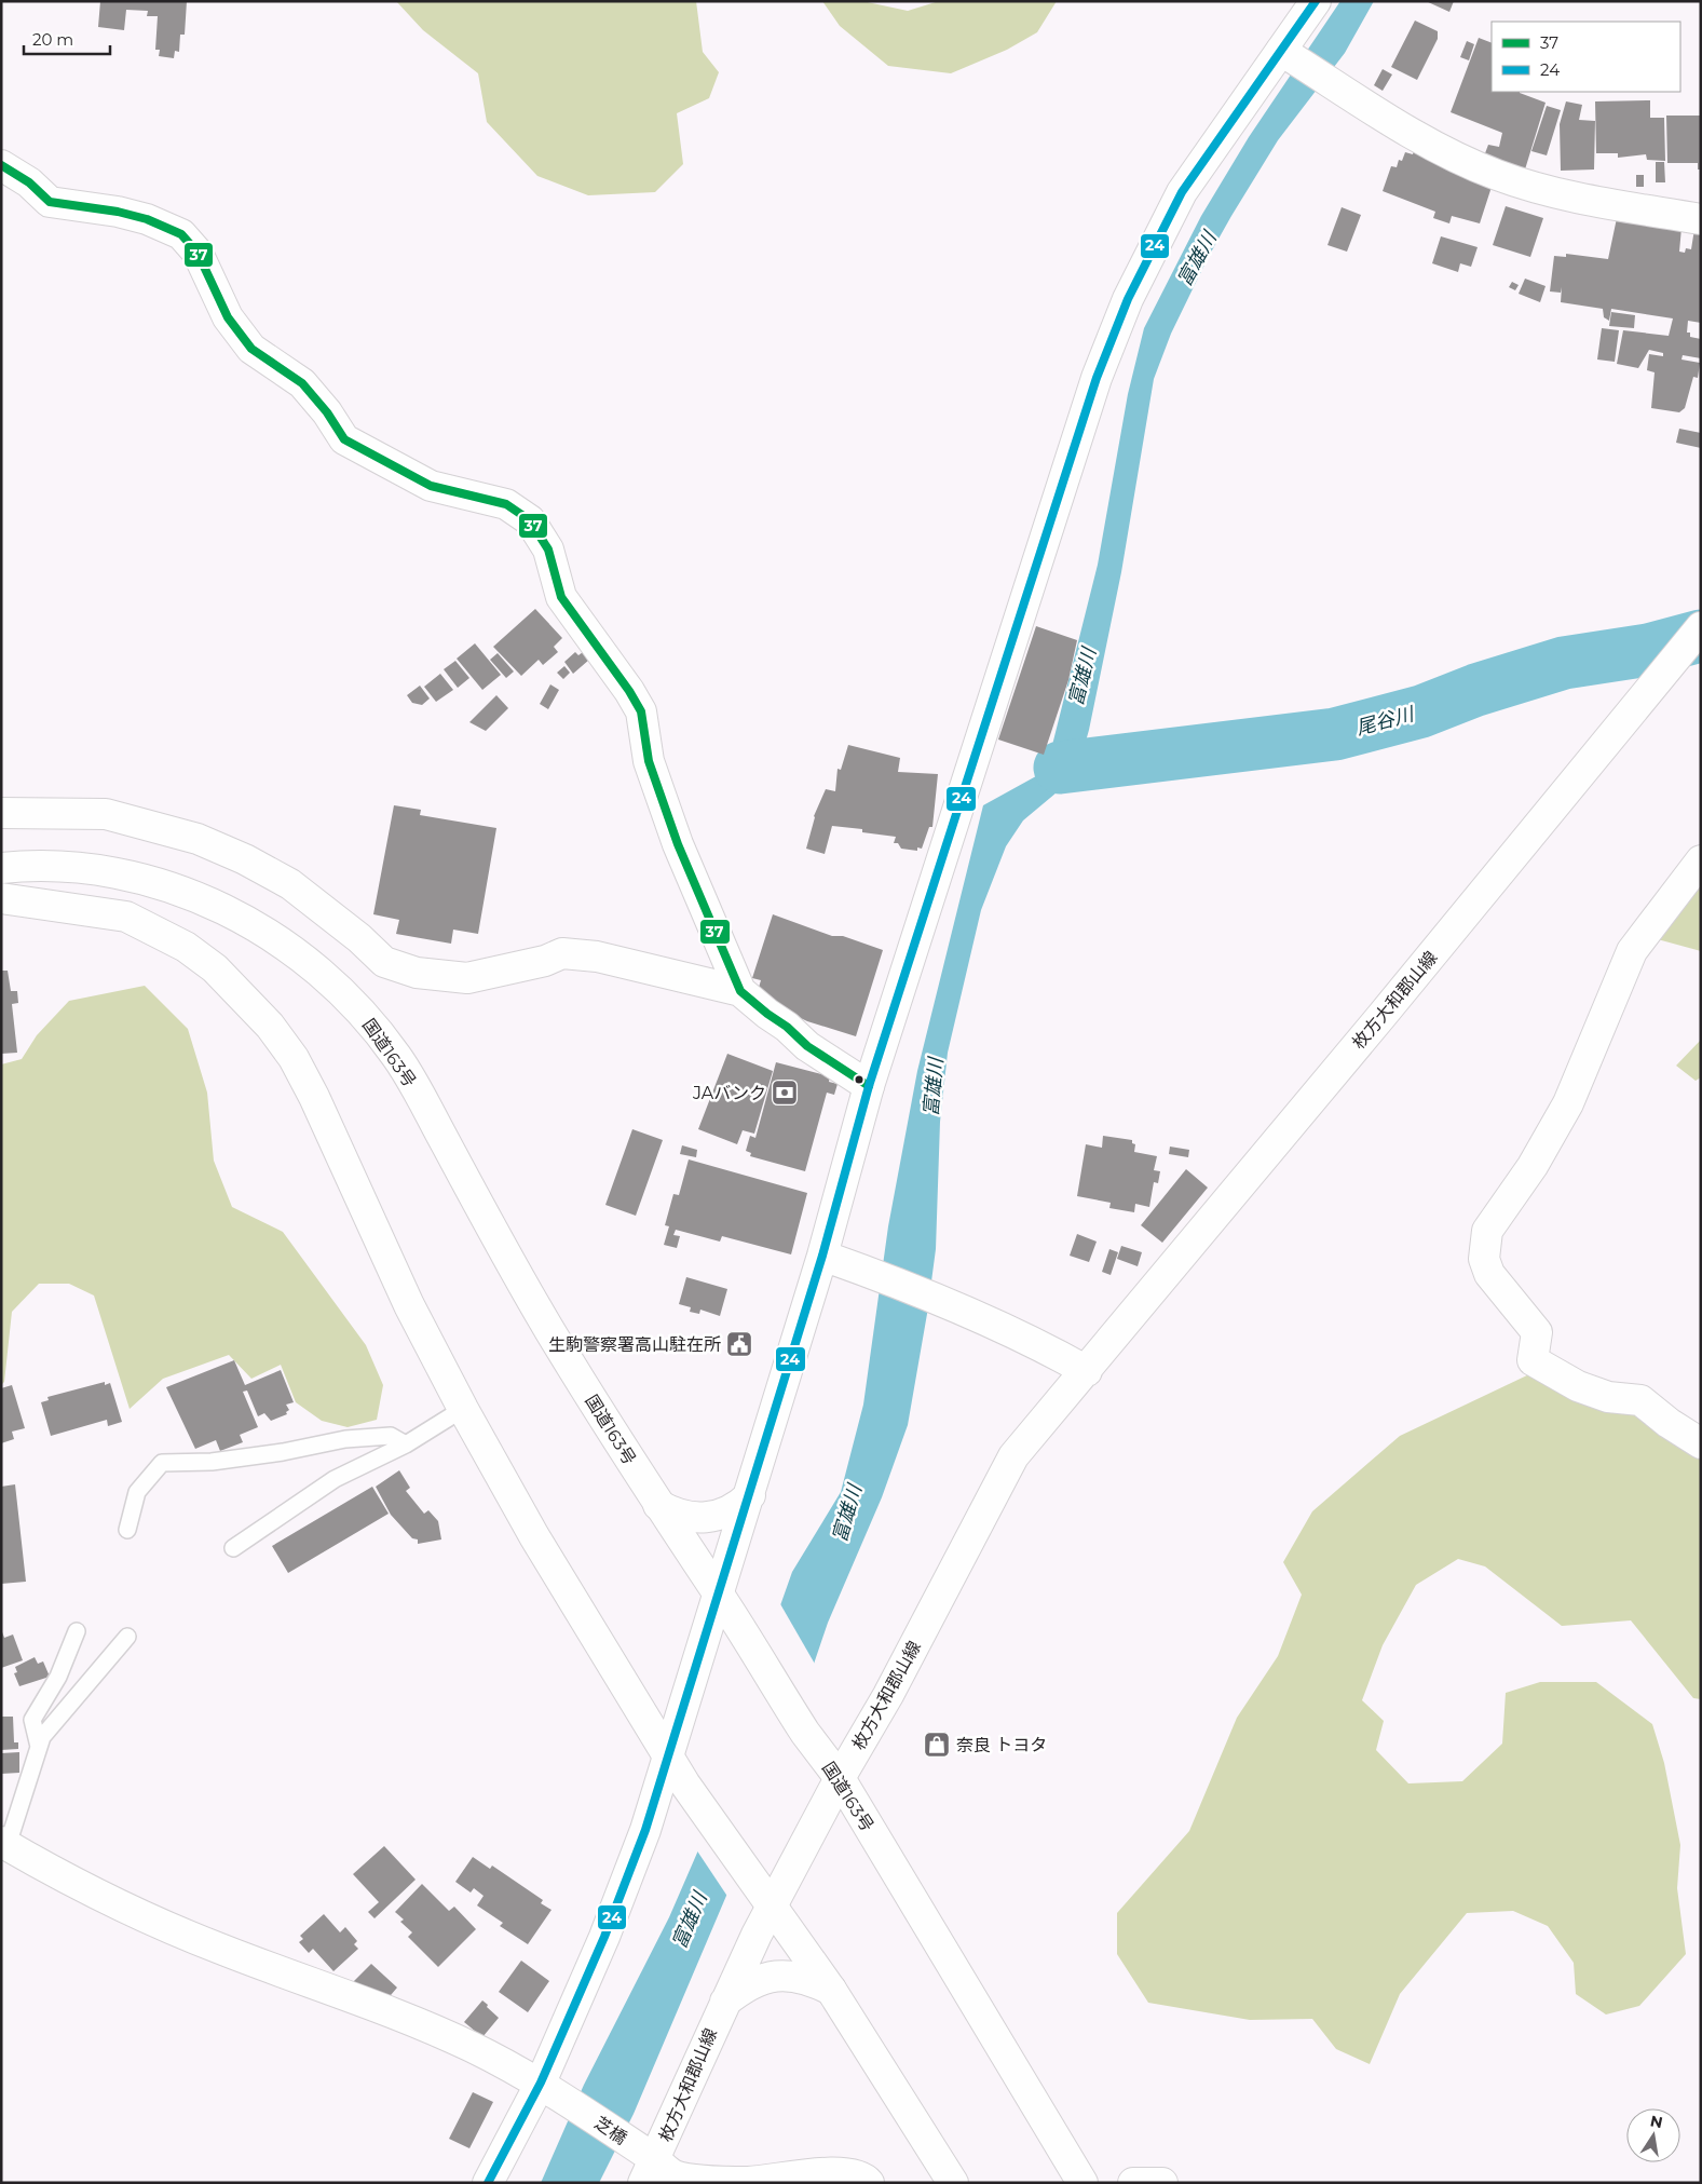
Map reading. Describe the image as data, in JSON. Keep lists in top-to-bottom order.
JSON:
{
  "streets": {
    "main road": ["枚方大和郡山線", "国道163号", "芝橋"]
  },
  "crossings": [
    ["枚方大和郡山線", "国道163号"],
    ["枚方大和郡山線", "芝橋"]
  ],
  "water": ["富雄川", "尾谷川"],
  "places": {
    "bank": ["JAバンク"],
    "public building": ["生駒警察署高山駐在所"],
    "shop": ["奈良 トヨタ"]
  },
  "lines": ["transit line 24", "transit line 37"],
  "legend": ["37", "24"],
  "scale_bar": "20 m",
  "north": "top"
}
